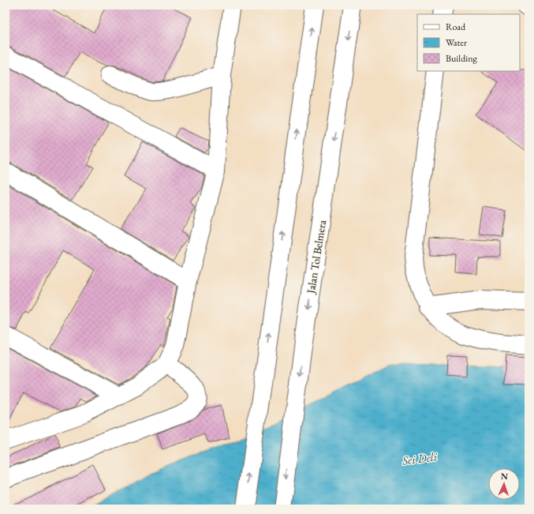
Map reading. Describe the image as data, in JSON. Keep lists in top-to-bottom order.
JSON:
{
  "streets": {
    "main road": ["Jalan Tol Belmera"]
  },
  "water": ["Sei Deli"],
  "legend": ["Road", "Water", "Building"],
  "north": "top"
}
